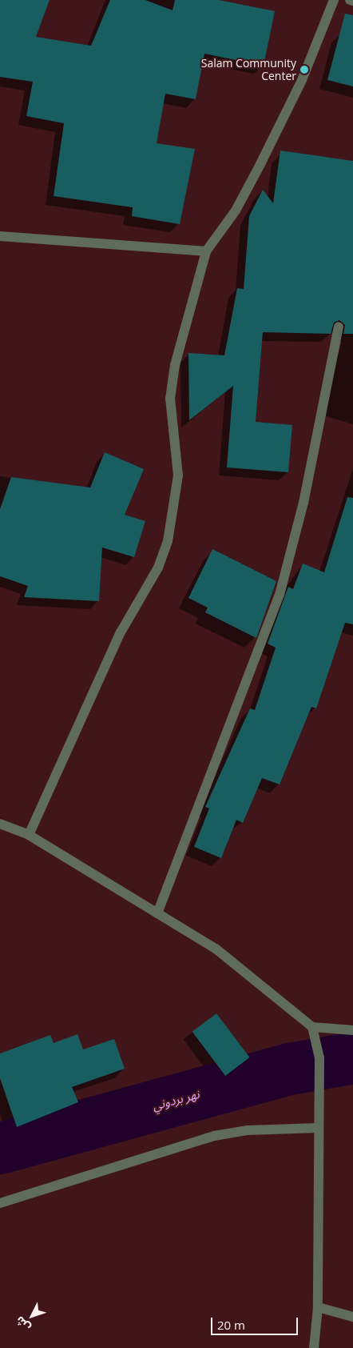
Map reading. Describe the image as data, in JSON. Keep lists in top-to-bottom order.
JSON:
{
  "water": ["نهر بردوني"],
  "places": ["Salam Community Center"],
  "scale_bar": "20 m",
  "north": "bottom left"
}
